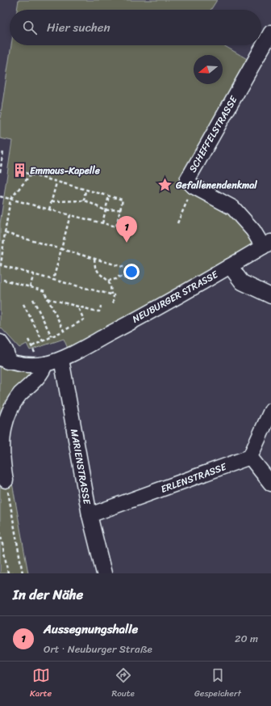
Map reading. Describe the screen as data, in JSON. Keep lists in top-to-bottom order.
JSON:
{
  "streets": {
    "street": [
      "SCHEFFELSTRASSE",
      "NEUBURGER STRASSE",
      "MARIENSTRASSE",
      "ERLENSTRASSE"
    ]
  },
  "crossings": [
    ["SCHEFFELSTRASSE", "NEUBURGER STRASSE"],
    ["NEUBURGER STRASSE", "MARIENSTRASSE"],
    ["MARIENSTRASSE", "ERLENSTRASSE"]
  ],
  "places": {
    "building": ["Emmaus-Kapelle"],
    "place": ["Gefallenendenkmal"]
  },
  "north": "left",
  "page": {
    "search": "Hier suchen",
    "pins": "1",
    "heading": "In der Nähe",
    "list": [
      {
        "mark": "1",
        "name": "Aussegnungshalle",
        "note": "Ort · Neuburger Straße",
        "value": "20 m"
      }
    ],
    "nav": ["Karte", "Route", "Gespeichert"]
  }
}
